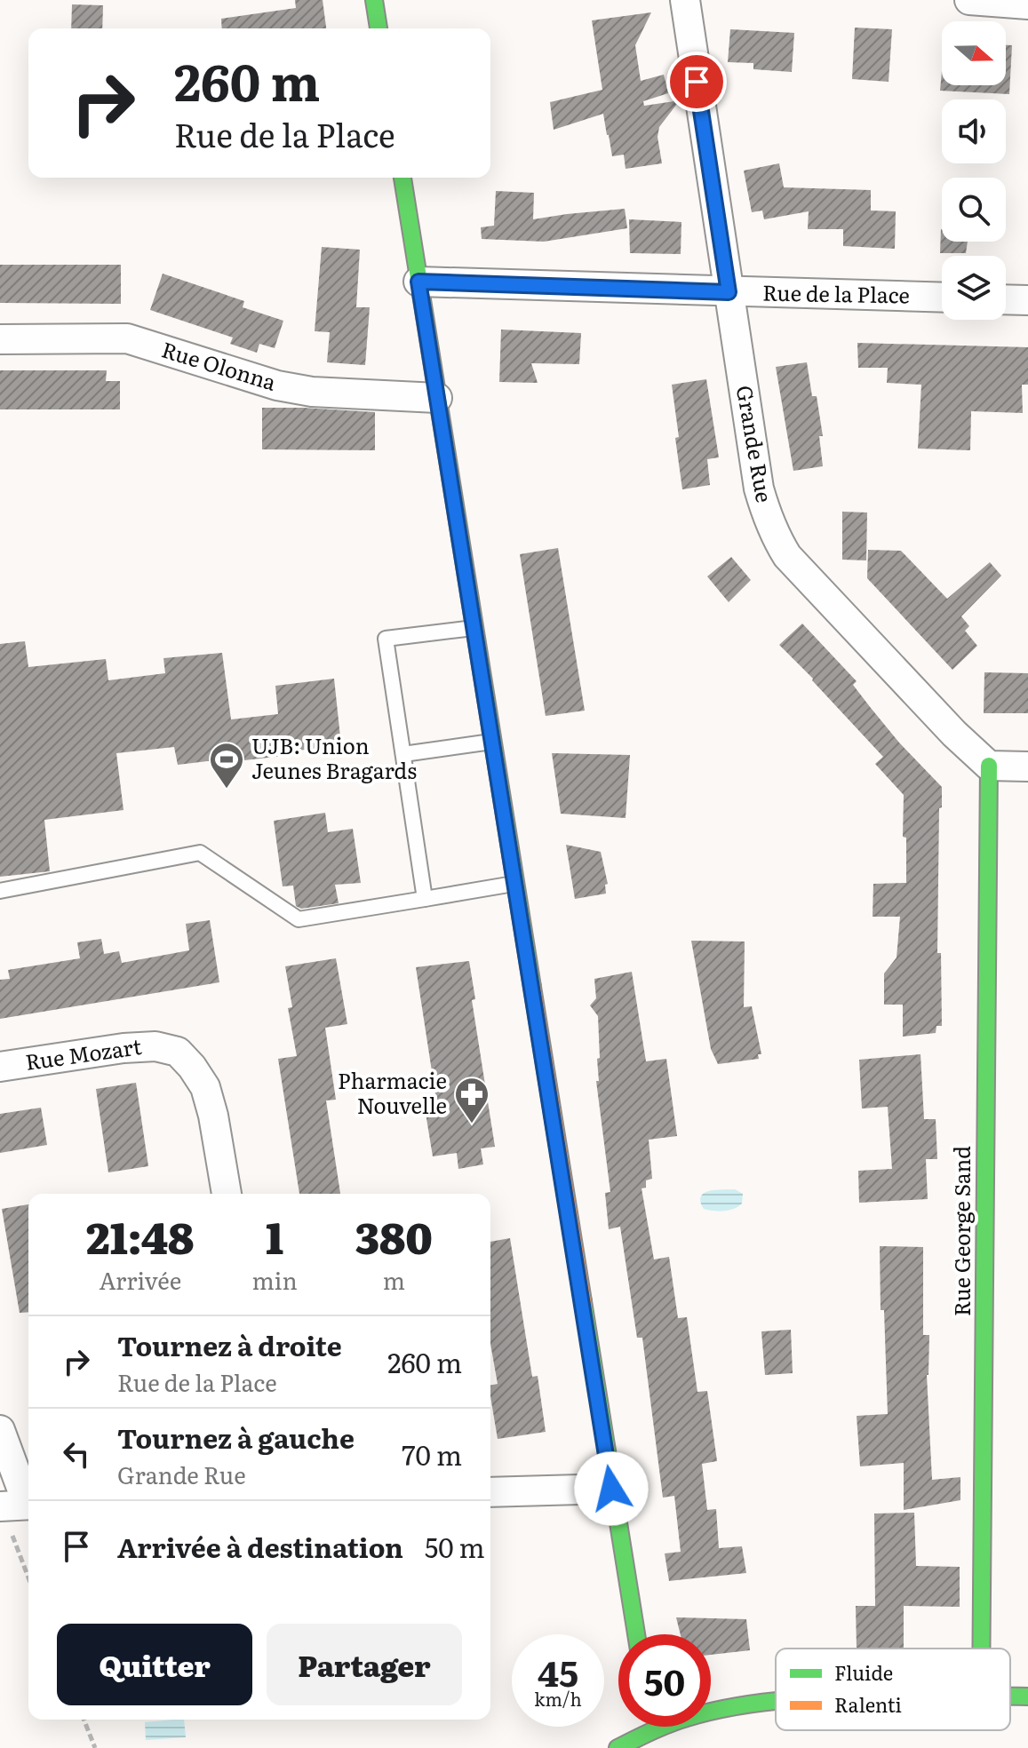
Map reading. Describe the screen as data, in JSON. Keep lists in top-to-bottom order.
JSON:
{
  "streets": {
    "main road": ["Rue George Sand"],
    "street": [
      "Rue de la Place",
      "Rue Olonna",
      "Grande Rue",
      "Rue Mozart"
    ]
  },
  "crossings": [
    ["Rue de la Place", "Grande Rue"],
    ["Grande Rue", "Rue George Sand"]
  ],
  "places": {
    "sports": ["UJB: Union Jeunes Bragards"],
    "pharmacy": ["Pharmacie Nouvelle"]
  },
  "legend": ["Fluide", "Ralenti"],
  "north": "right",
  "page": {
    "turn": ["260 m", "Rue de la Place"],
    "eta": [
      "21:48",
      "Arrivée",
      "1",
      "min",
      "380",
      "m"
    ],
    "list": [
      {
        "name": "Tournez à droite",
        "note": "Rue de la Place",
        "value": "260 m"
      },
      {
        "name": "Tournez à gauche",
        "note": "Grande Rue",
        "value": "70 m"
      },
      {
        "name": "Arrivée à destination",
        "value": "50 m"
      }
    ],
    "buttons": ["Quitter", "Partager"],
    "speed": "45 km/h",
    "limit": "50"
  }
}
